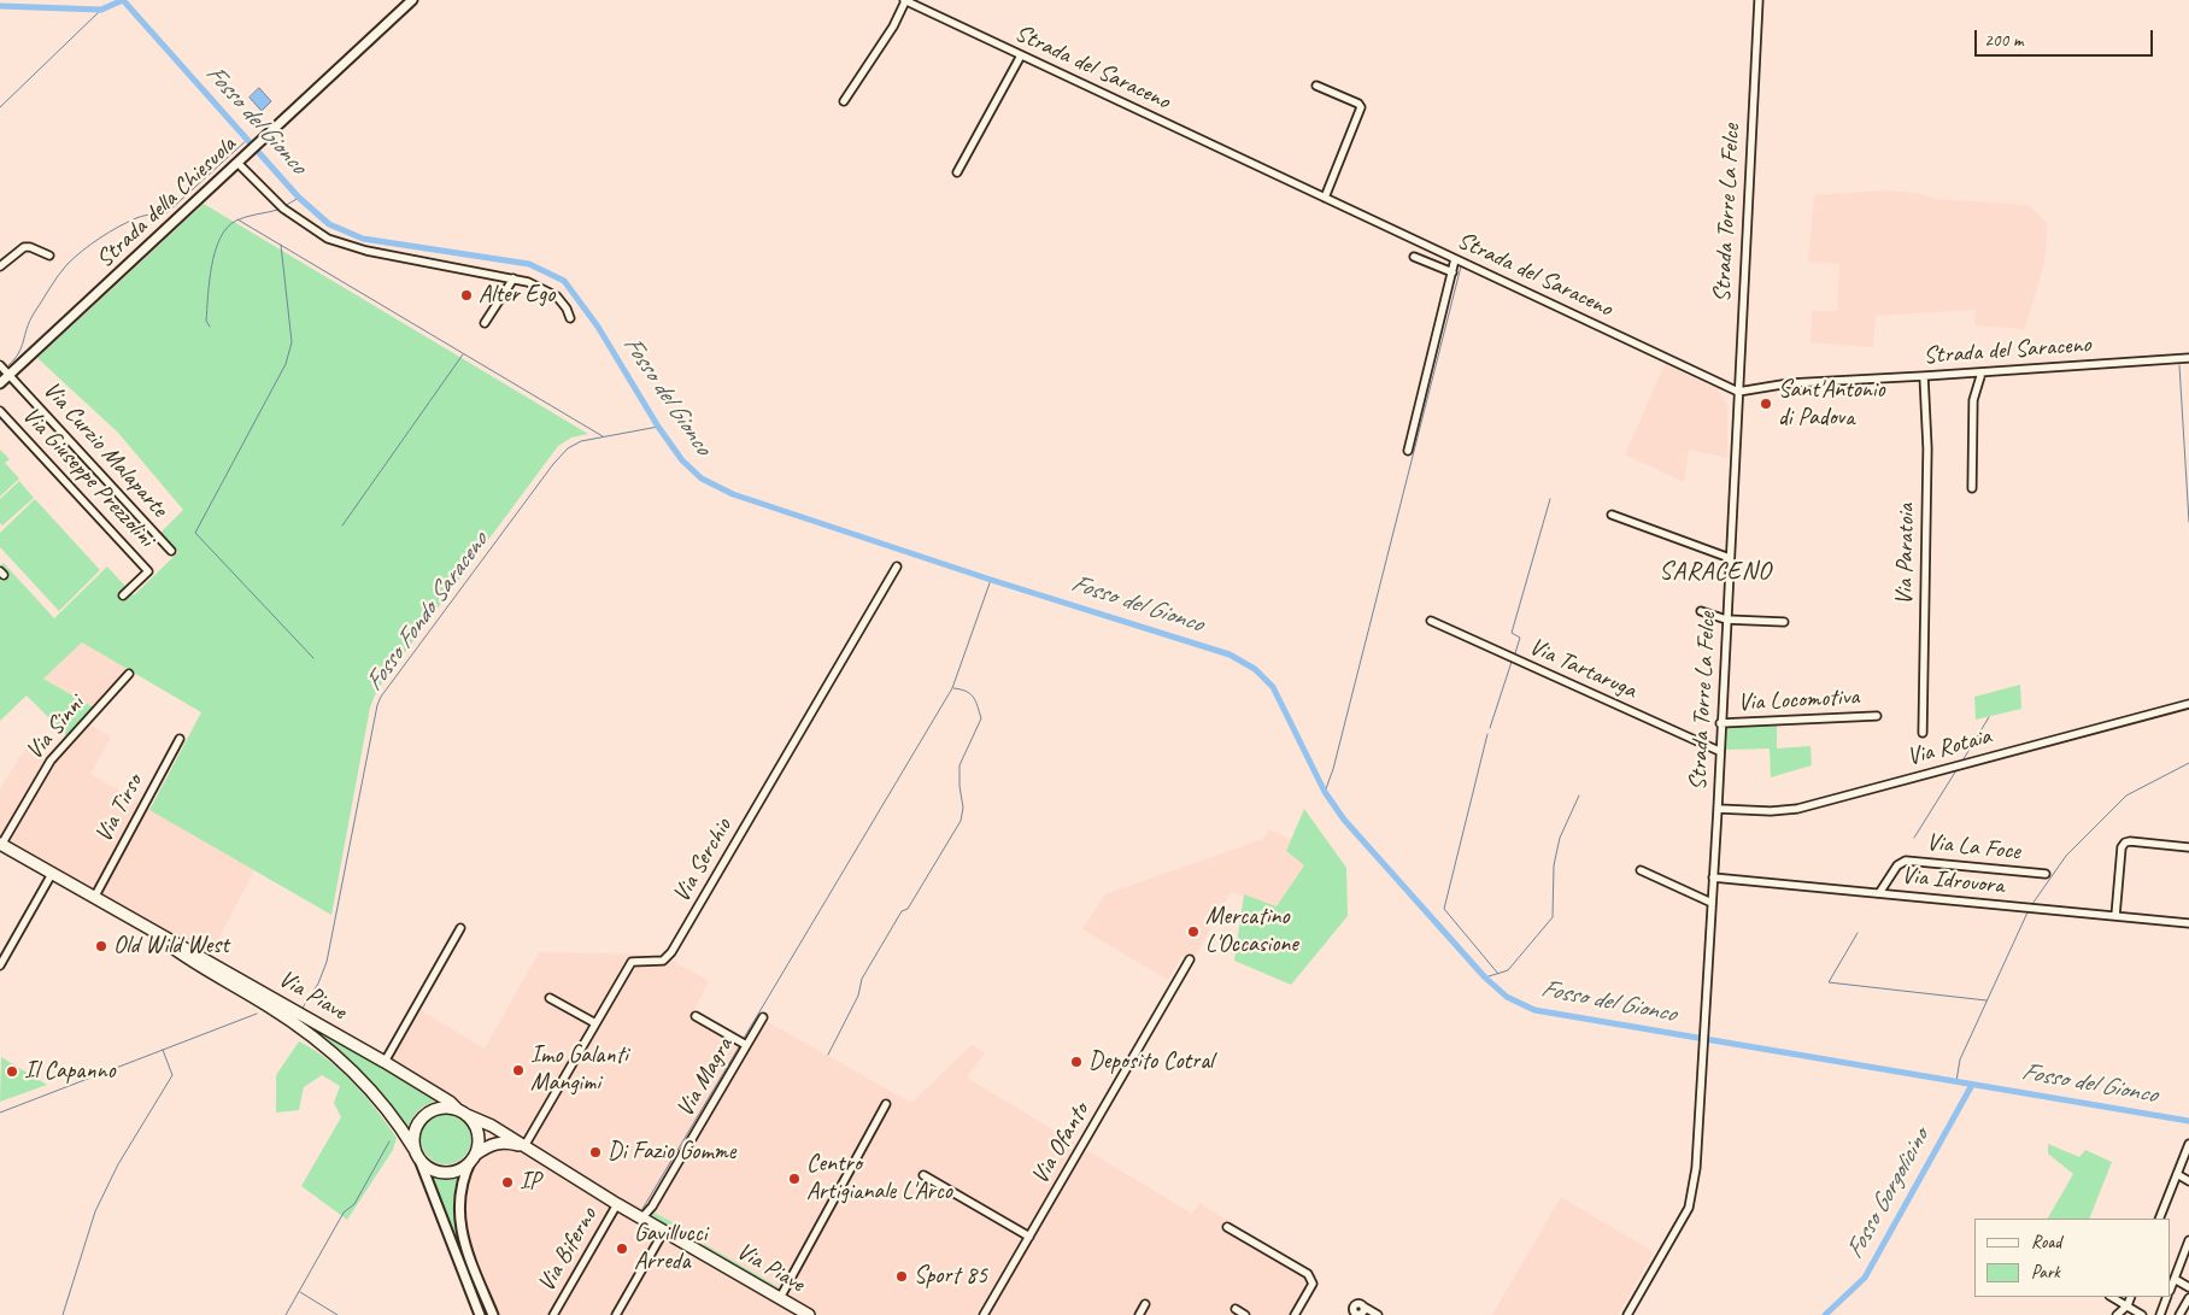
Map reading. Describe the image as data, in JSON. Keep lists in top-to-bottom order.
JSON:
{
  "streets": {
    "main road": ["Via Piave"],
    "street": [
      "Strada del Saraceno",
      "Strada della Chiesuola",
      "Strada Torre La Felce",
      "Via Curzio Malaparte",
      "Via Giuseppe Prezzolini",
      "Via Paratoia",
      "Via Tartaruga",
      "Via Locomotiva",
      "Via Sinni",
      "Via Rotaia",
      "Via Tirso",
      "Via La Foce",
      "Via Serchio",
      "Via Idrovora",
      "Via Magra",
      "Via Ofanto",
      "Via Biferno"
    ]
  },
  "crossings": [
    ["Strada del Saraceno", "Strada Torre La Felce"],
    ["Strada del Saraceno", "Via Paratoia"],
    ["Strada della Chiesuola", "Via Curzio Malaparte"],
    ["Strada Torre La Felce", "Via Tartaruga"],
    ["Strada Torre La Felce", "Via Locomotiva"],
    ["Strada Torre La Felce", "Via Rotaia"],
    ["Strada Torre La Felce", "Via Idrovora"],
    ["Via Sinni", "Via Piave"],
    ["Via Tirso", "Via Piave"],
    ["Via La Foce", "Via Idrovora"],
    ["Via Serchio", "Via Piave"],
    ["Via Piave", "Via Magra"],
    ["Via Piave", "Via Biferno"]
  ],
  "districts": ["SARACENO"],
  "water": ["Fosso del Gionco", "Fosso Fondo Saraceno", "Fosso Gorgolicino"],
  "places": [
    "Alter Ego",
    "Sant'Antonio di Padova",
    "Mercatino L'Occasione",
    "Old Wild West",
    "Deposito Cotral",
    "Imo Galanti Mangimi",
    "Il Capanno",
    "Di Fazio Gomme",
    "Centro Artigianale L'Arco",
    "IP",
    "Gavillucci Arreda",
    "Sport 85"
  ],
  "legend": ["Road", "Park"],
  "scale_bar": "200 m"
}
